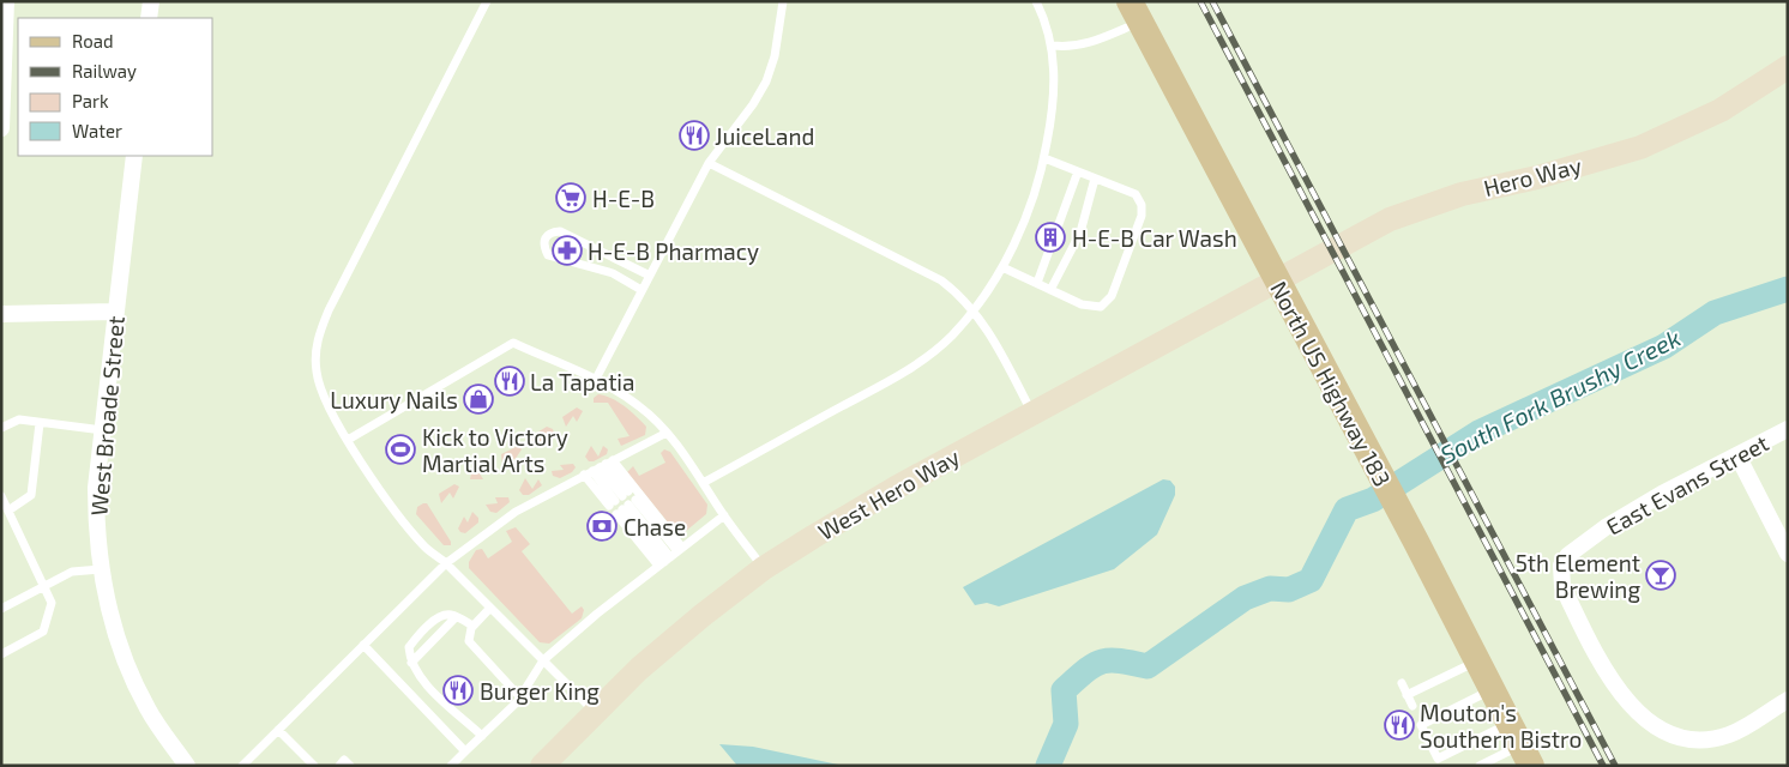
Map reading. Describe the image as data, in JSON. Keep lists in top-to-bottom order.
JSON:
{
  "streets": {
    "main road": ["Hero Way", "North US Highway 183", "West Hero Way"],
    "street": ["West Broade Street", "East Evans Street"]
  },
  "crossings": [
    ["Hero Way", "North US Highway 183"],
    ["Hero Way", "West Hero Way"],
    ["North US Highway 183", "West Hero Way"]
  ],
  "water": ["South Fork Brushy Creek"],
  "places": {
    "restaurant": [
      "JuiceLand",
      "La Tapatia",
      "Burger King",
      "Mouton's Southern Bistro"
    ],
    "supermarket": ["H-E-B"],
    "building": ["H-E-B Car Wash"],
    "pharmacy": ["H-E-B Pharmacy"],
    "shop": ["Luxury Nails"],
    "sports": ["Kick to Victory Martial Arts"],
    "bank": ["Chase"],
    "bar": ["5th Element Brewing"]
  },
  "legend": [
    "Road",
    "Railway",
    "Park",
    "Water"
  ]
}
